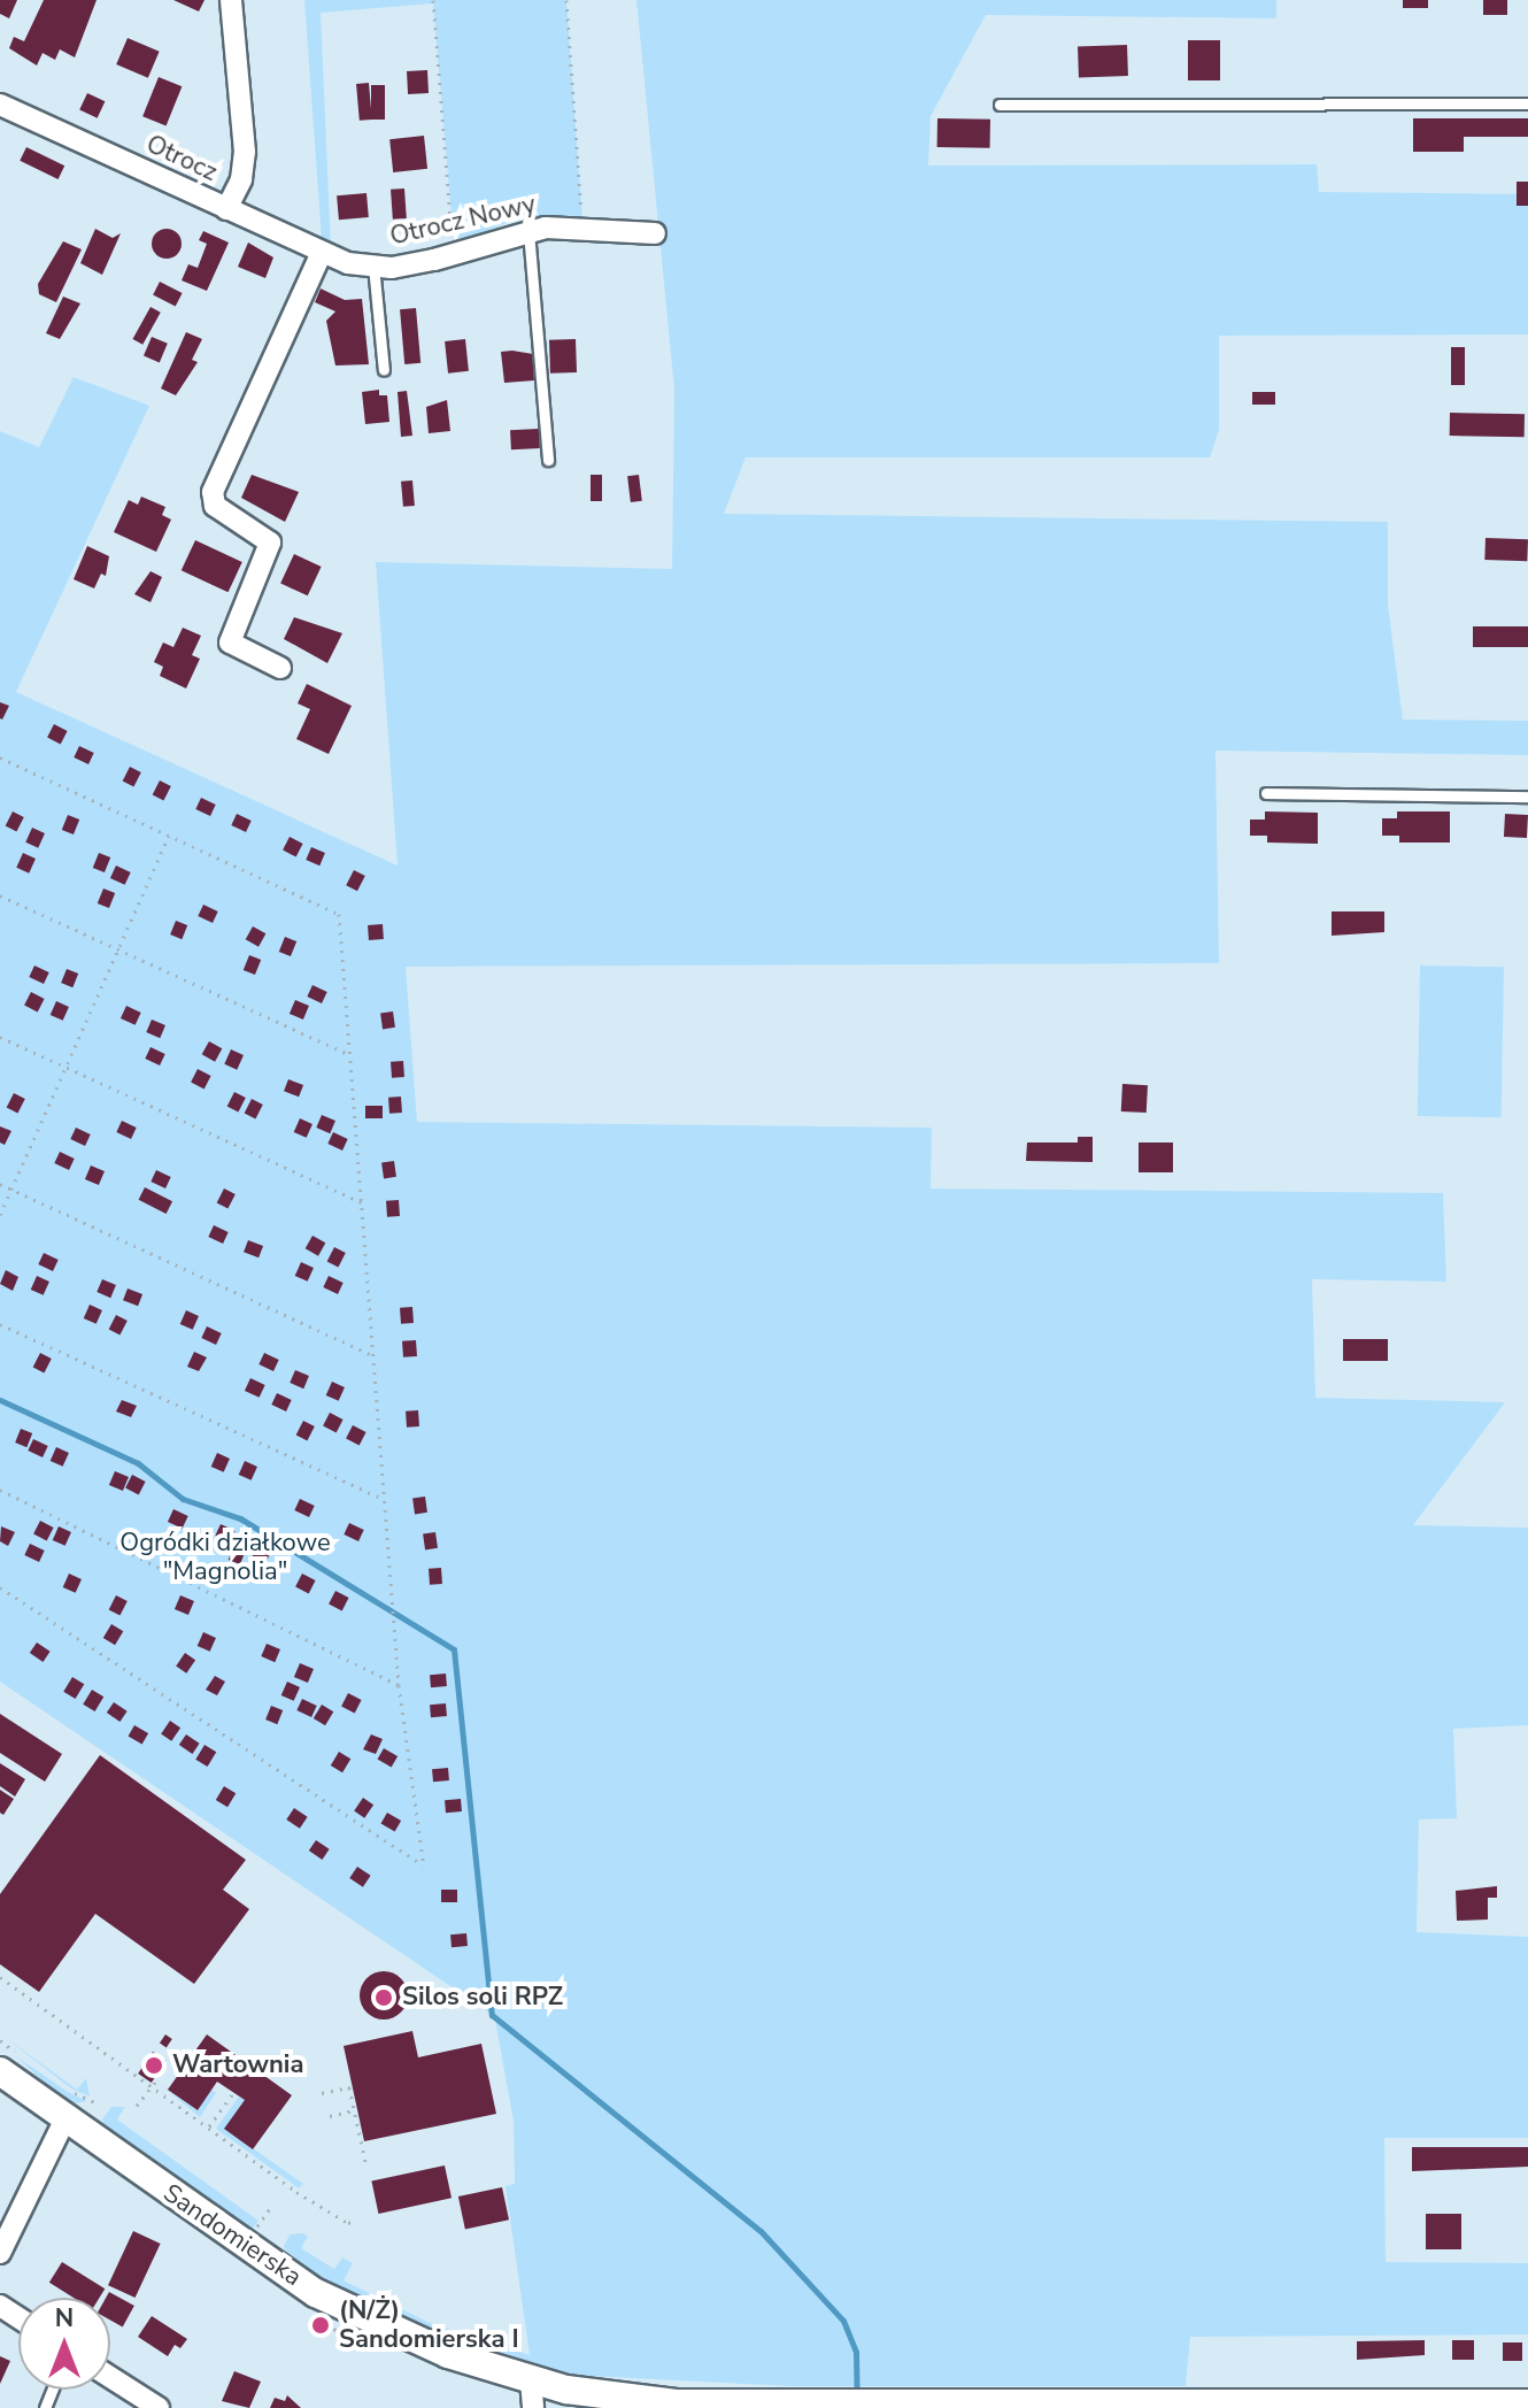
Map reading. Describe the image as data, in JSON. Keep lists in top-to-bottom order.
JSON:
{
  "streets": {
    "street": ["Otrocz", "Otrocz Nowy", "Sandomierska"]
  },
  "crossings": [
    ["Otrocz", "Otrocz Nowy"]
  ],
  "parks": ["Ogródki działkowe \"Magnolia\""],
  "places": ["Silos soli RPZ", "Wartownia", "(N/Ż) Sandomierska I"],
  "north": "top"
}
